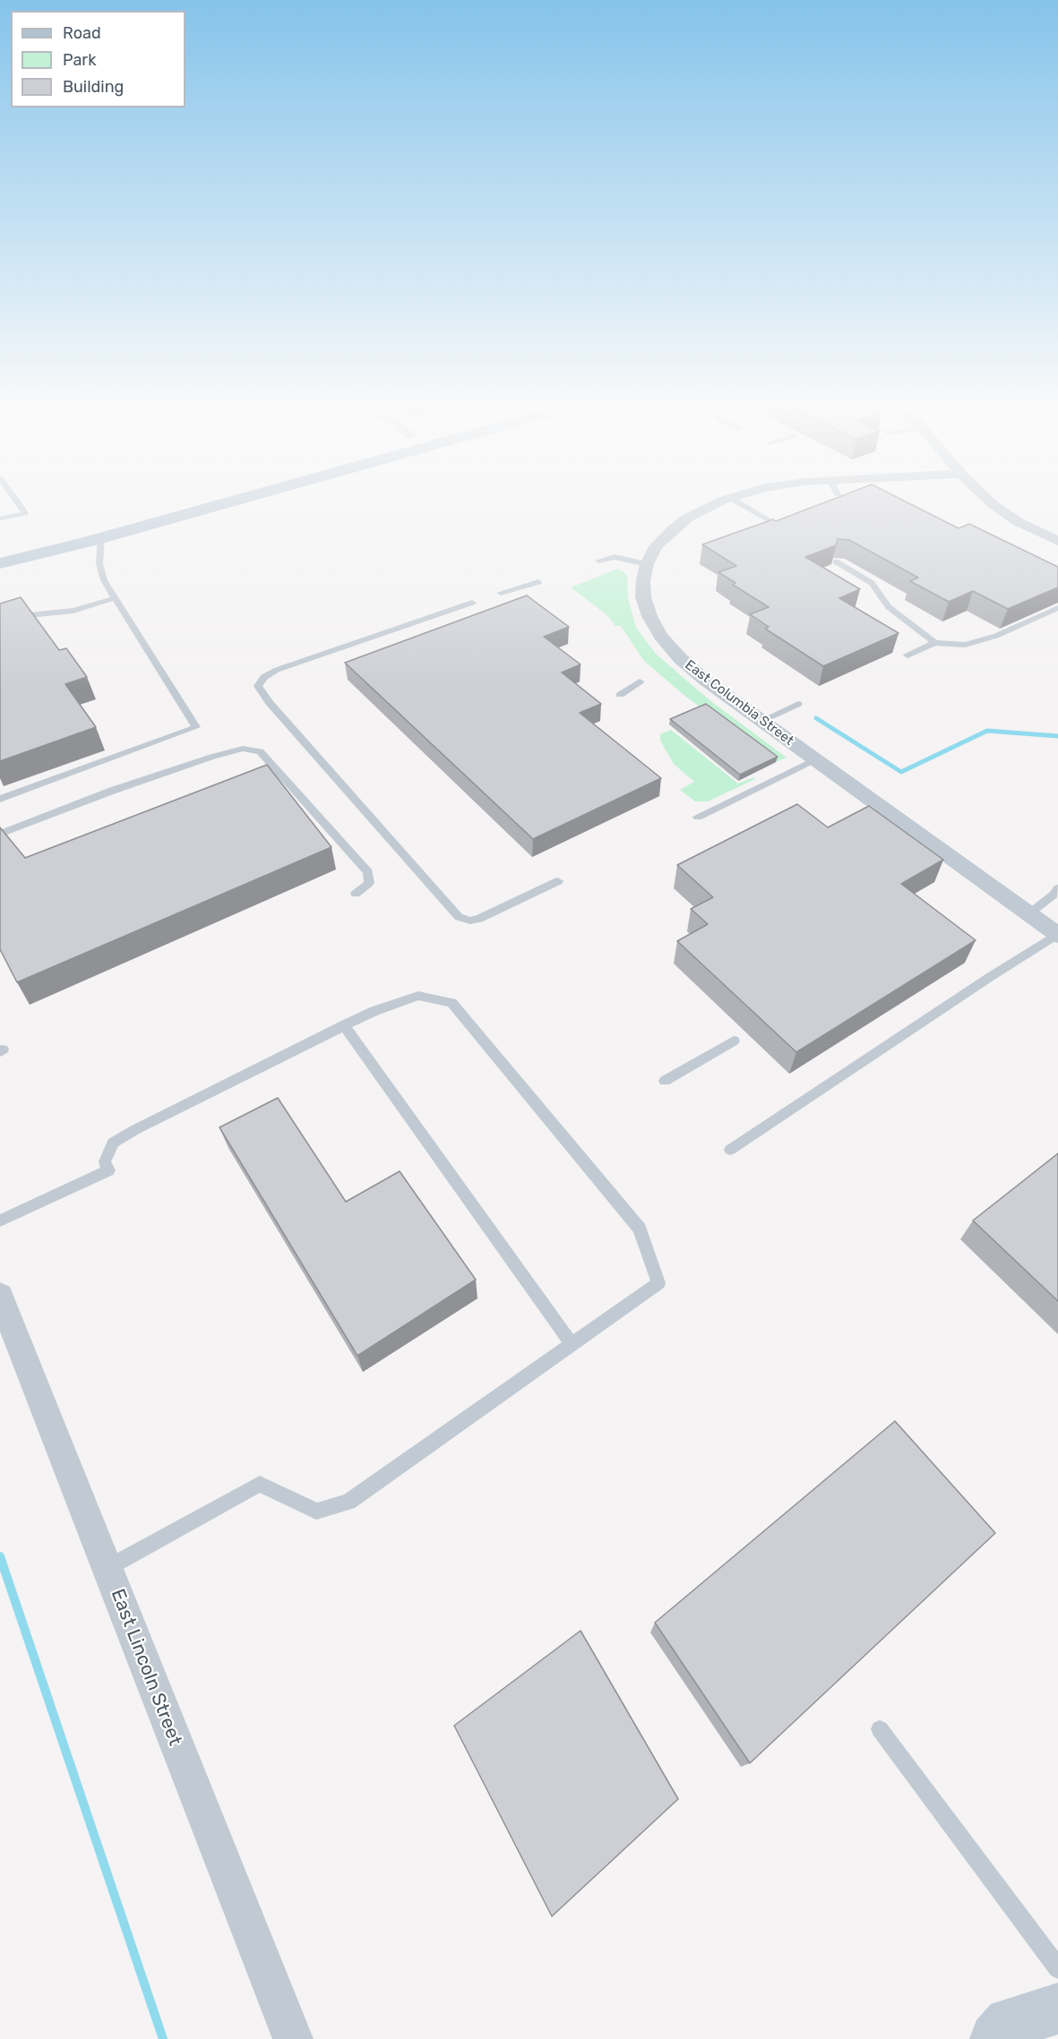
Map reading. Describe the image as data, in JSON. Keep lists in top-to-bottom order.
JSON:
{
  "streets": {
    "street": ["East Columbia Street", "East Lincoln Street"]
  },
  "legend": ["Road", "Park", "Building"]
}
